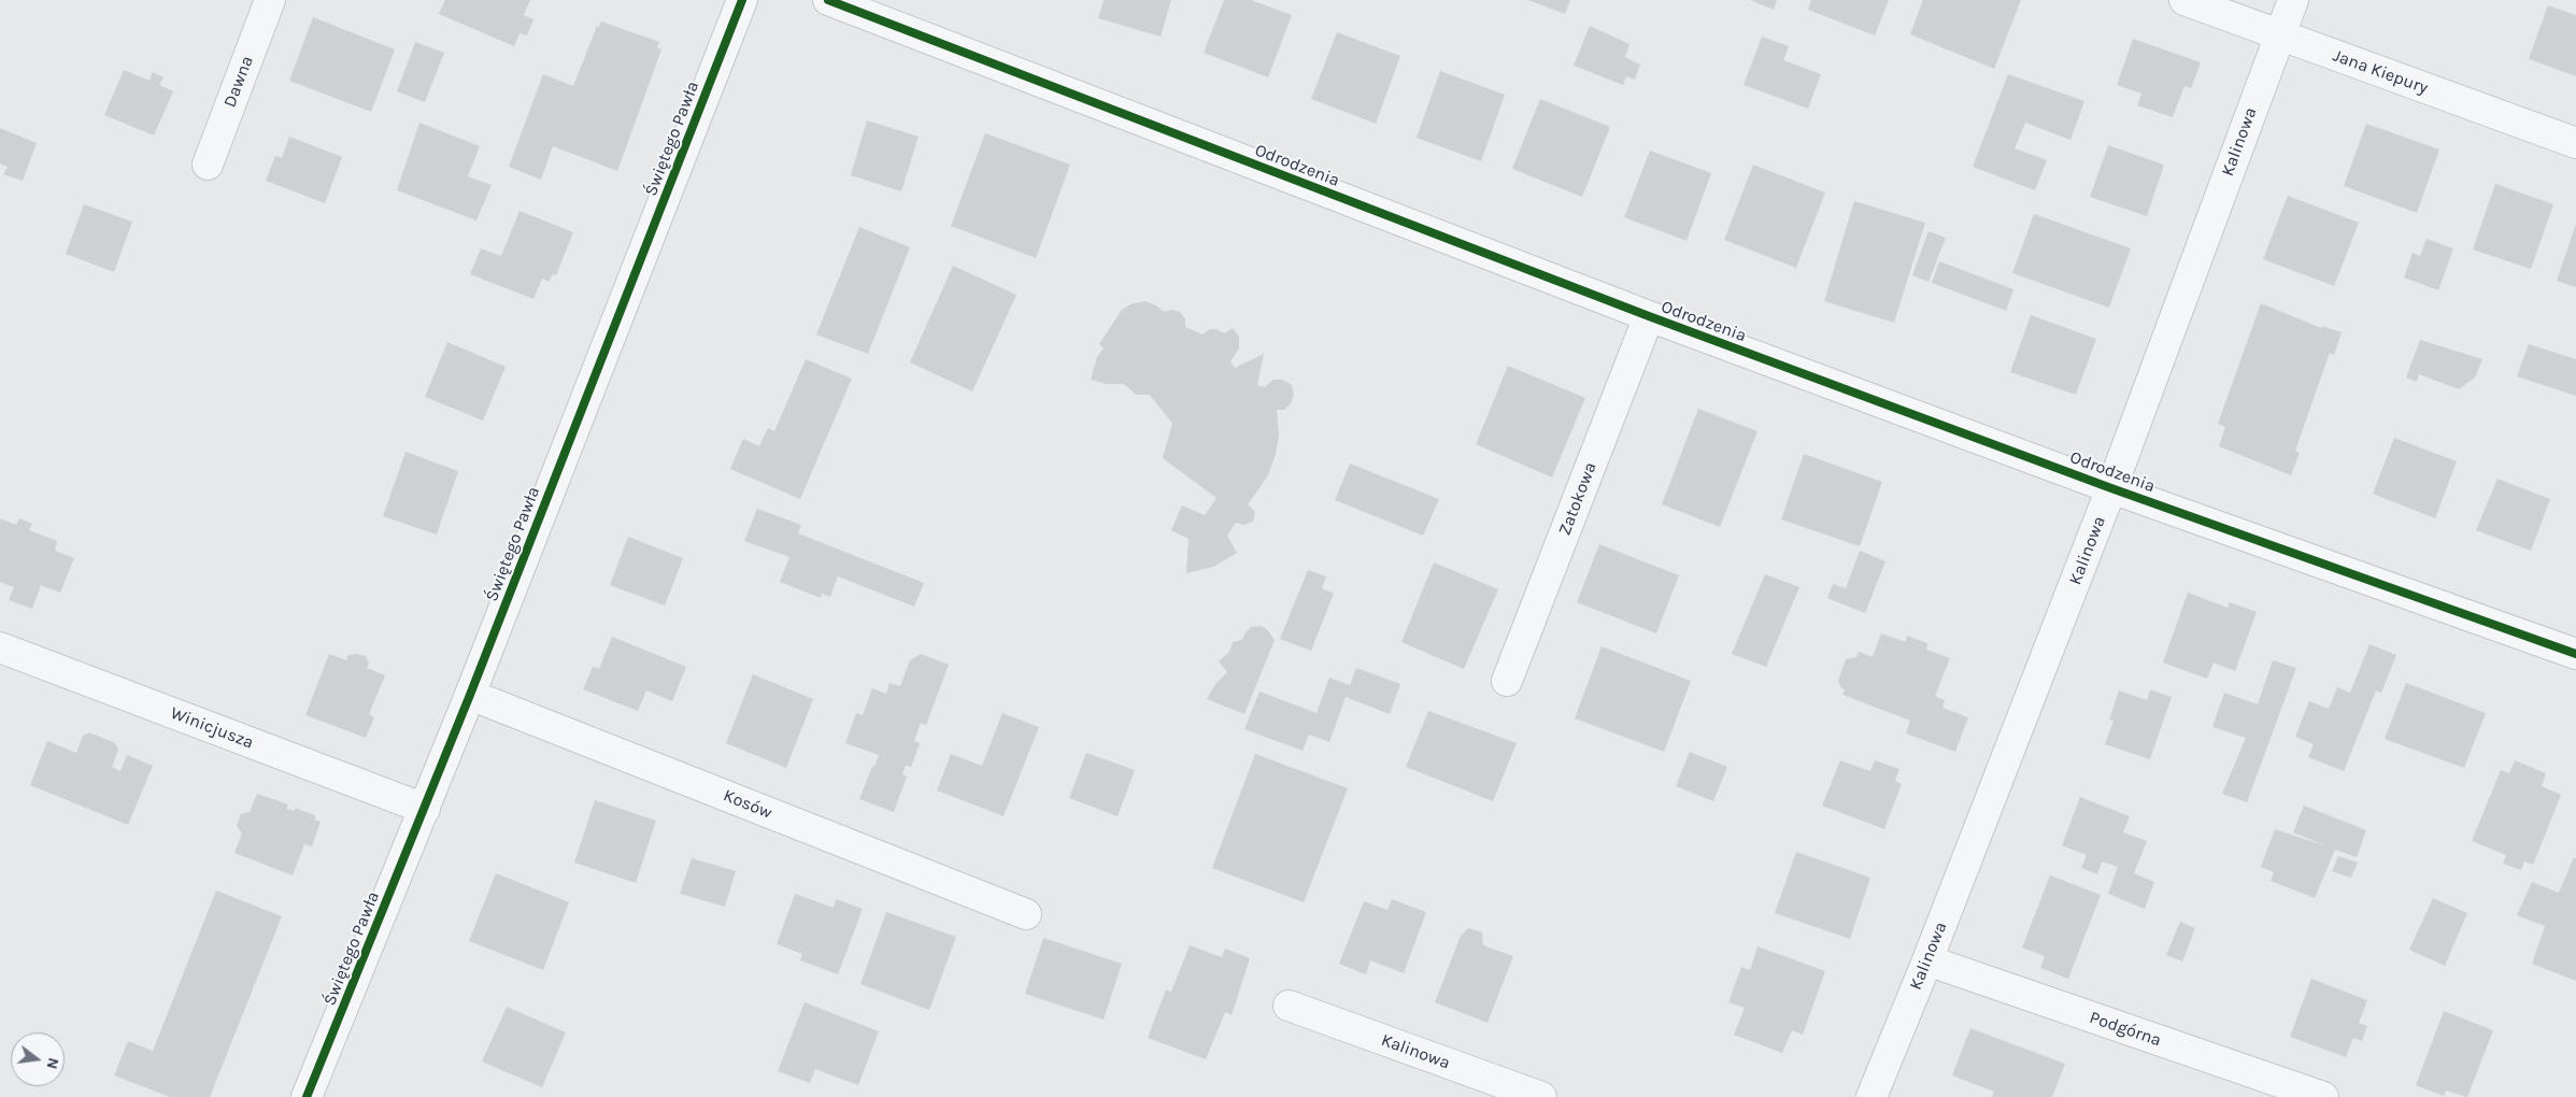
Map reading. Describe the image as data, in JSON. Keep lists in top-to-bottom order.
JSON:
{
  "streets": {
    "street": [
      "Jana Kiepury",
      "Dawna",
      "Świętego Pawła",
      "Kalinowa",
      "Odrodzenia",
      "Zatokowa",
      "Winicjusza",
      "Kosów",
      "Podgórna"
    ]
  },
  "crossings": [
    ["Jana Kiepury", "Kalinowa"],
    ["Świętego Pawła", "Winicjusza"],
    ["Świętego Pawła", "Kosów"],
    ["Kalinowa", "Odrodzenia"],
    ["Kalinowa", "Podgórna"],
    ["Odrodzenia", "Zatokowa"]
  ],
  "north": "right"
}
